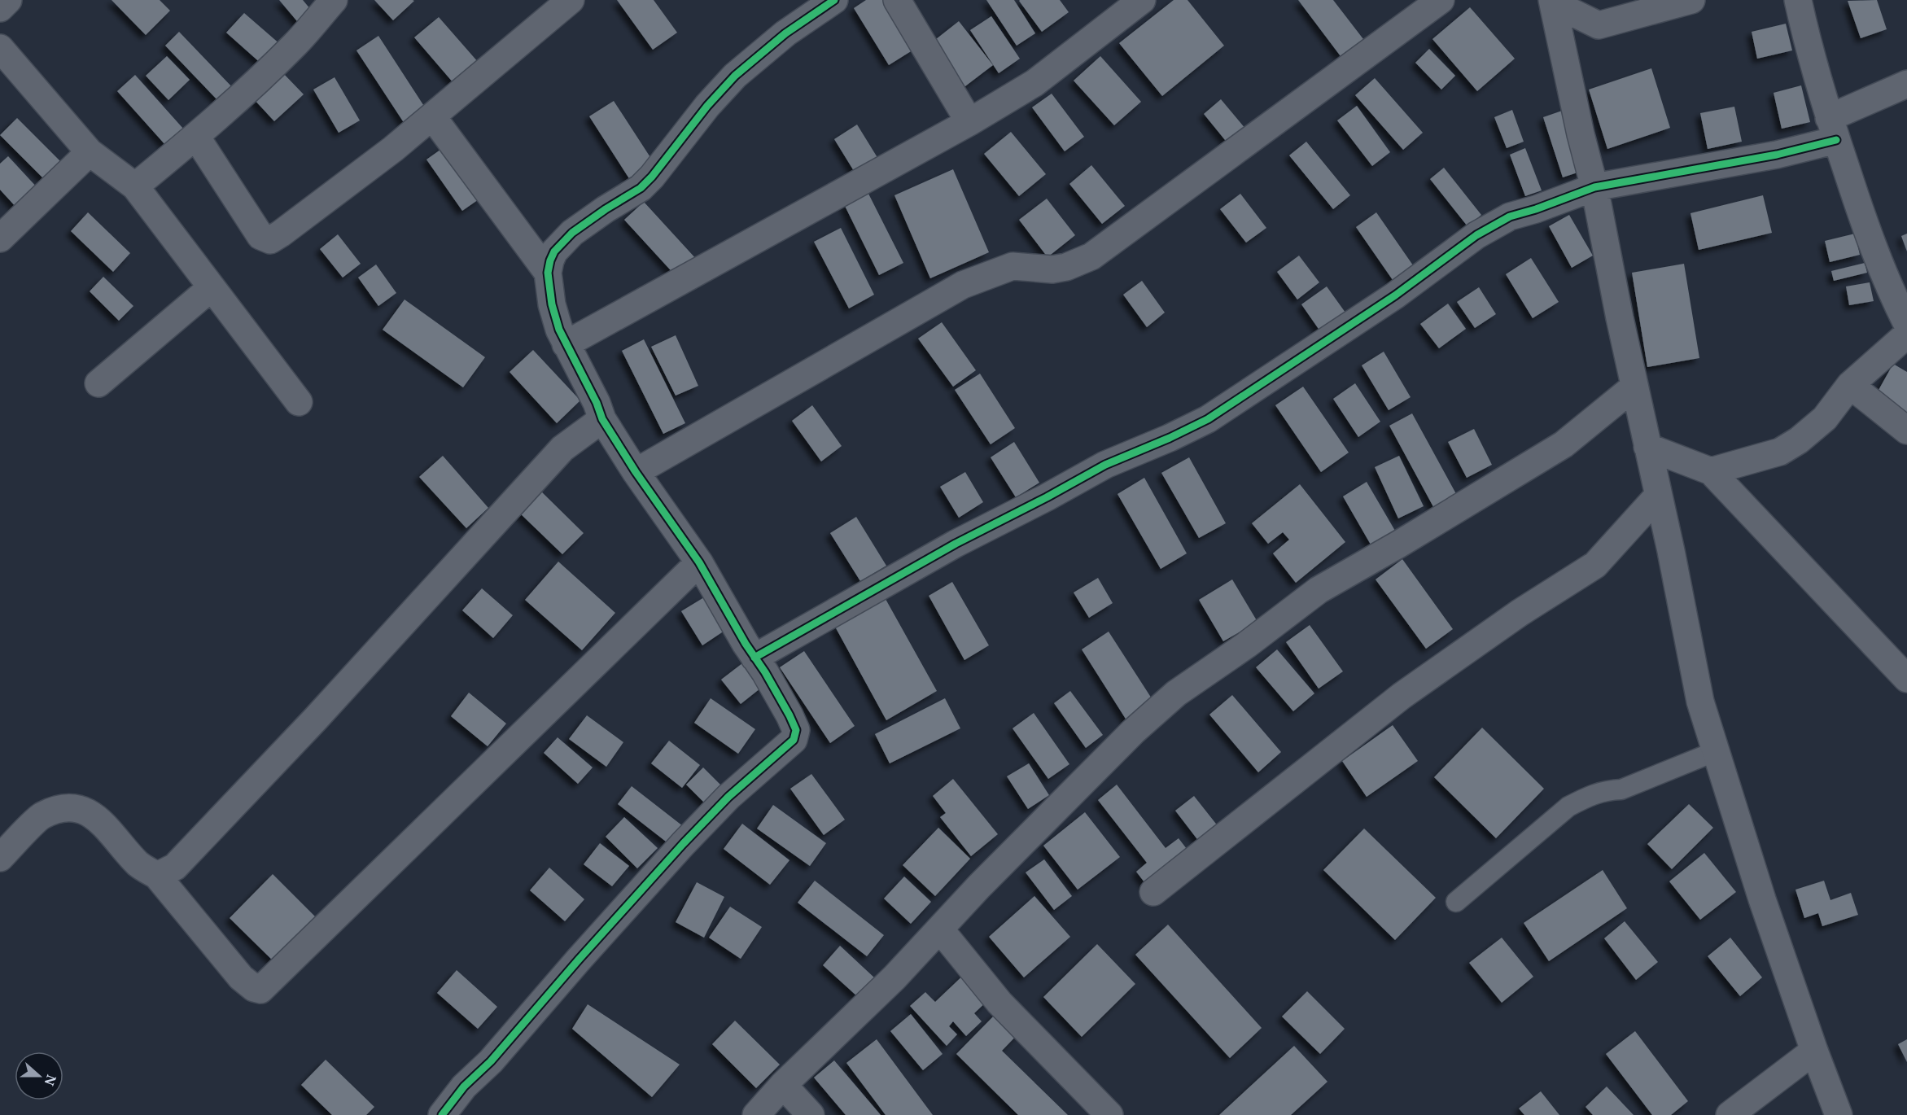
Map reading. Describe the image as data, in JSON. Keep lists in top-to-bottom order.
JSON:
{
  "north": "right"
}
